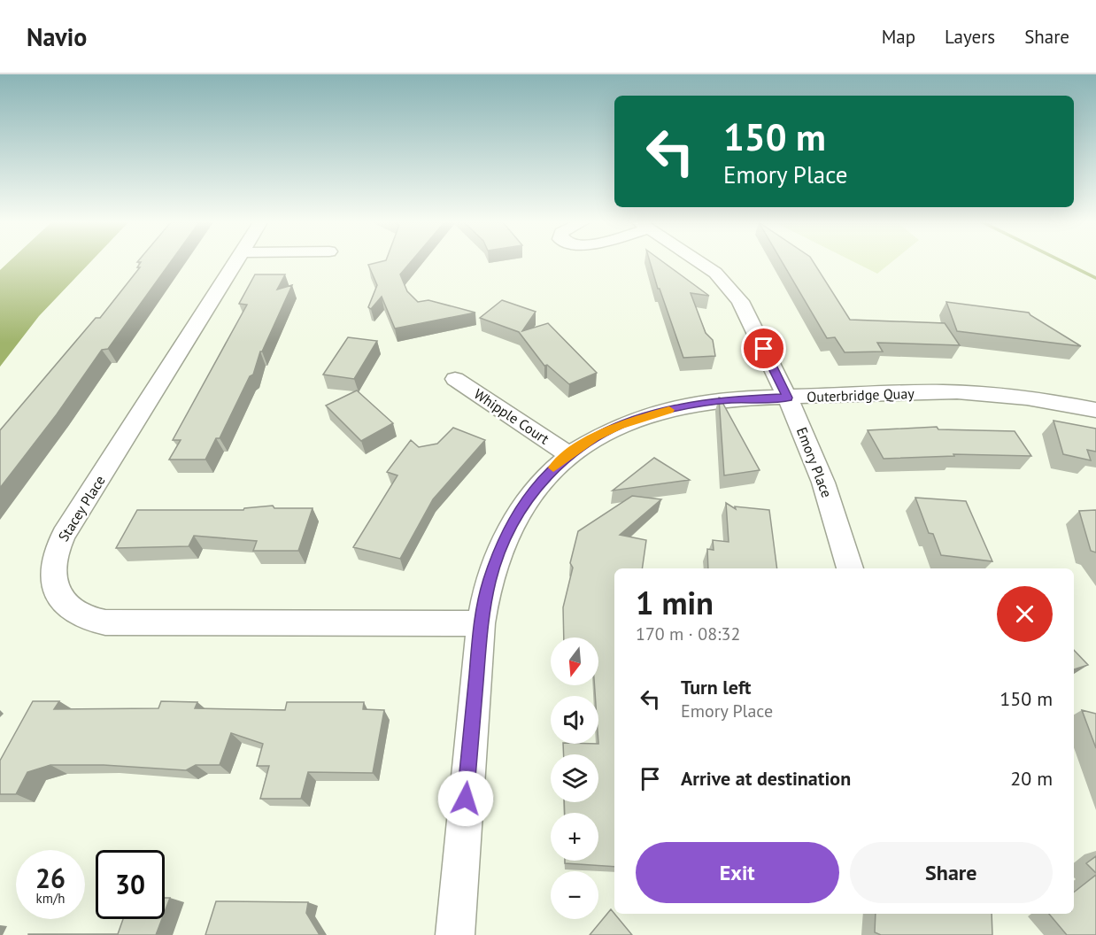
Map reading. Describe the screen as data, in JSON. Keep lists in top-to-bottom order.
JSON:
{
  "streets": {
    "street": [
      "Outerbridge Quay",
      "Whipple Court",
      "Emory Place",
      "Stacey Place"
    ]
  },
  "crossings": [
    ["Outerbridge Quay", "Whipple Court"],
    ["Outerbridge Quay", "Emory Place"],
    ["Outerbridge Quay", "Stacey Place"]
  ],
  "north": "bottom",
  "page": {
    "header": "Navio",
    "nav": ["Map", "Layers", "Share"],
    "turn": ["150 m", "Emory Place"],
    "heading": ["1 min", "170 m · 08:32"],
    "map_buttons": ["+", "−"],
    "list": [
      {
        "name": "Turn left",
        "note": "Emory Place",
        "value": "150 m"
      },
      {
        "name": "Arrive at destination",
        "value": "20 m"
      }
    ],
    "buttons": ["Exit", "Share"],
    "speed": "26 km/h",
    "limit": "30"
  }
}
